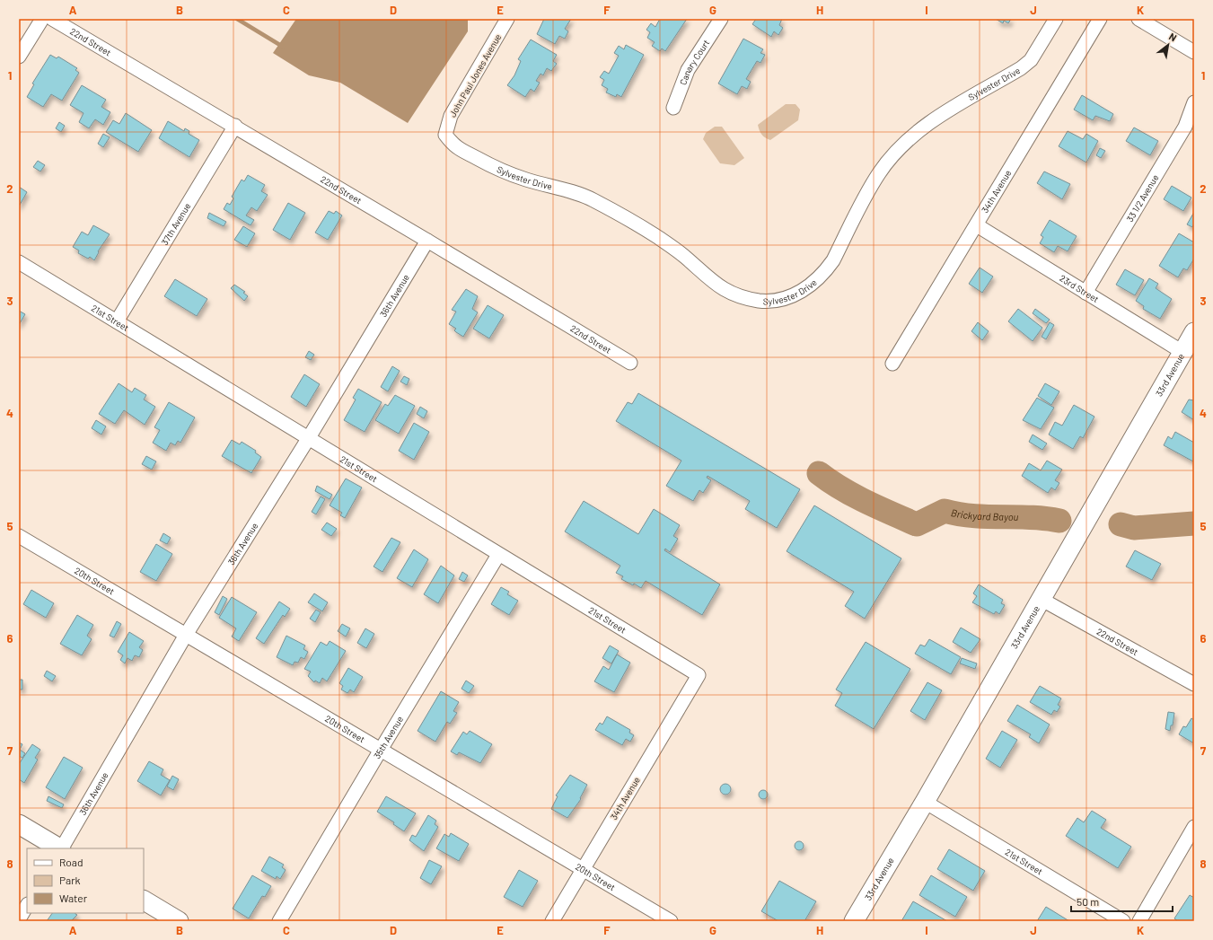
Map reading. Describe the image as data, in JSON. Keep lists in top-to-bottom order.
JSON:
{
  "streets": {
    "street": [
      "22nd Street",
      "Canary Court",
      "John Paul Jones Avenue",
      "Sylvester Drive",
      "34th Avenue",
      "33 1/2 Avenue",
      "37th Avenue",
      "23rd Street",
      "36th Avenue",
      "21st Street",
      "33rd Avenue",
      "20th Street",
      "35th Avenue"
    ]
  },
  "crossings": [
    ["22nd Street", "37th Avenue"],
    ["22nd Street", "36th Avenue"],
    ["22nd Street", "33rd Avenue"],
    ["John Paul Jones Avenue", "Sylvester Drive"],
    ["34th Avenue", "23rd Street"],
    ["34th Avenue", "21st Street"],
    ["34th Avenue", "20th Street"],
    ["33 1/2 Avenue", "23rd Street"],
    ["37th Avenue", "21st Street"],
    ["23rd Street", "33rd Avenue"],
    ["36th Avenue", "21st Street"],
    ["36th Avenue", "20th Street"],
    ["21st Street", "33rd Avenue"],
    ["21st Street", "35th Avenue"],
    ["20th Street", "35th Avenue"]
  ],
  "water": ["Brickyard Bayou"],
  "legend": ["Road", "Park", "Water"],
  "scale_bar": "50 m",
  "north": "top right",
  "grid": {
    "columns": [
      "A",
      "B",
      "C",
      "D",
      "E",
      "F",
      "G",
      "H",
      "I",
      "J",
      "K"
    ],
    "rows": [
      "1",
      "2",
      "3",
      "4",
      "5",
      "6",
      "7",
      "8"
    ]
  }
}
